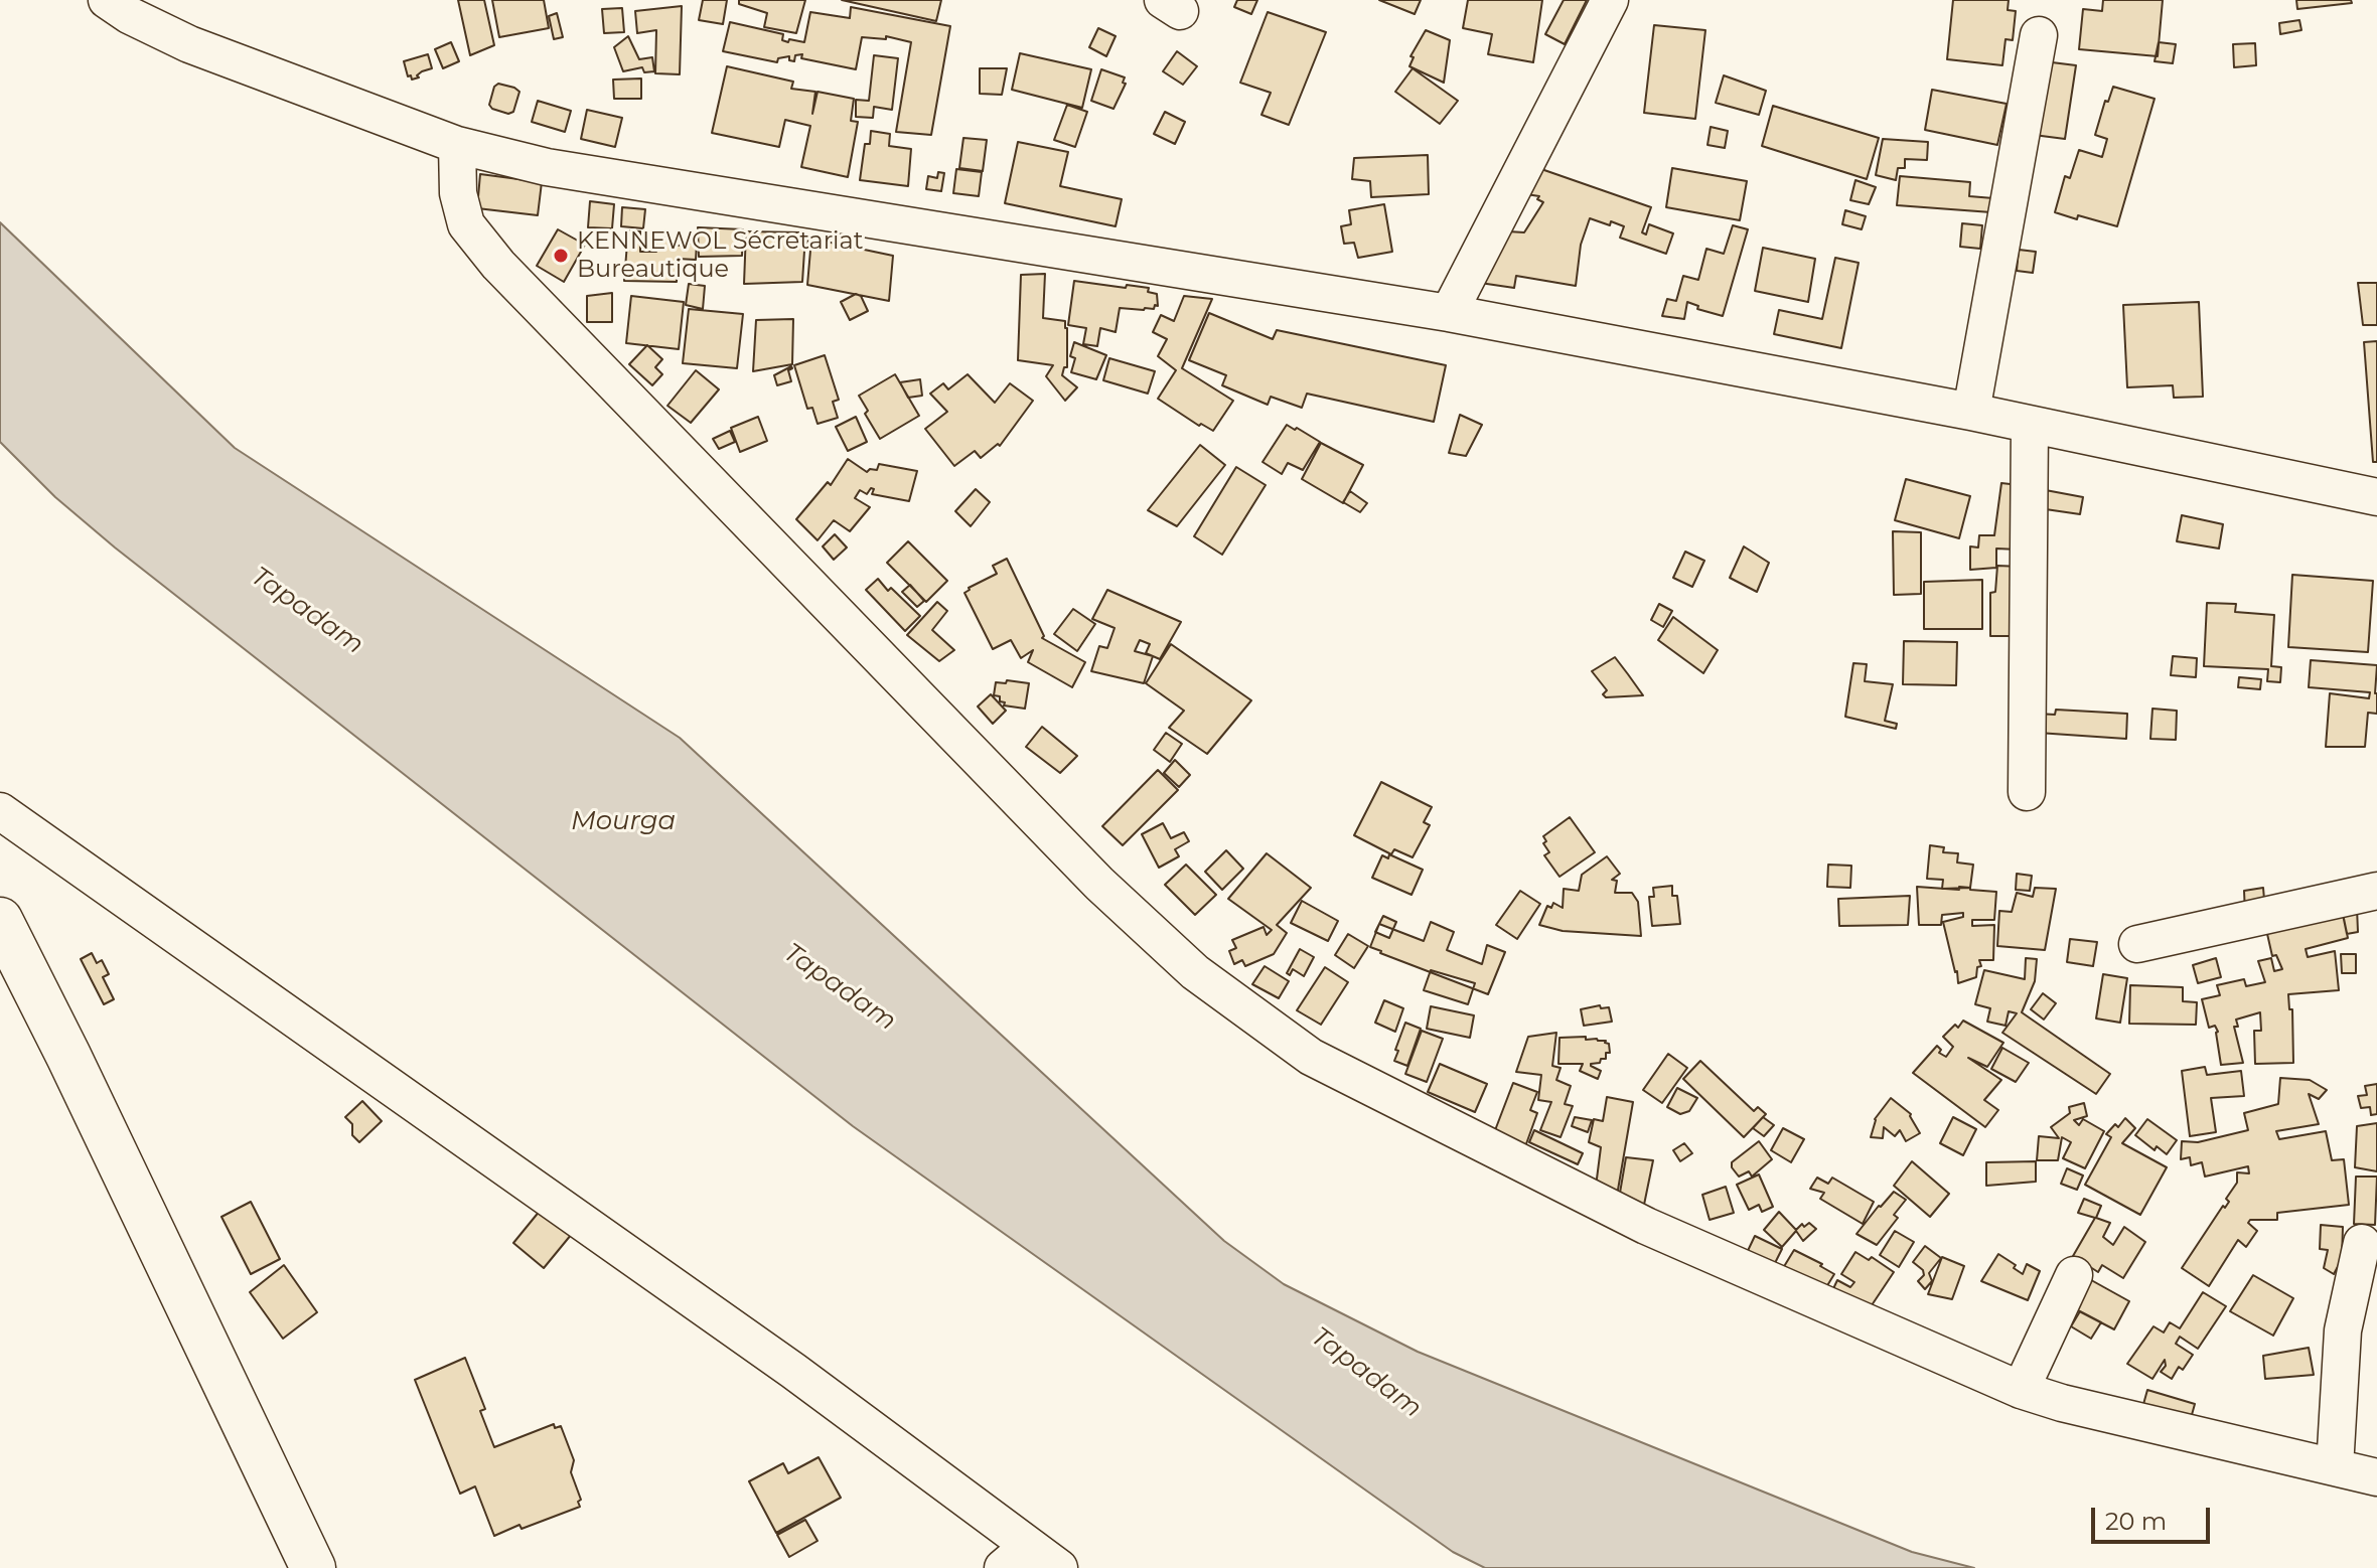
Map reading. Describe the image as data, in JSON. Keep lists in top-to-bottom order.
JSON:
{
  "water": ["Tapadam", "Mourga"],
  "places": ["KENNEWOL Sécretariat Bureautique"],
  "scale_bar": "20 m"
}
